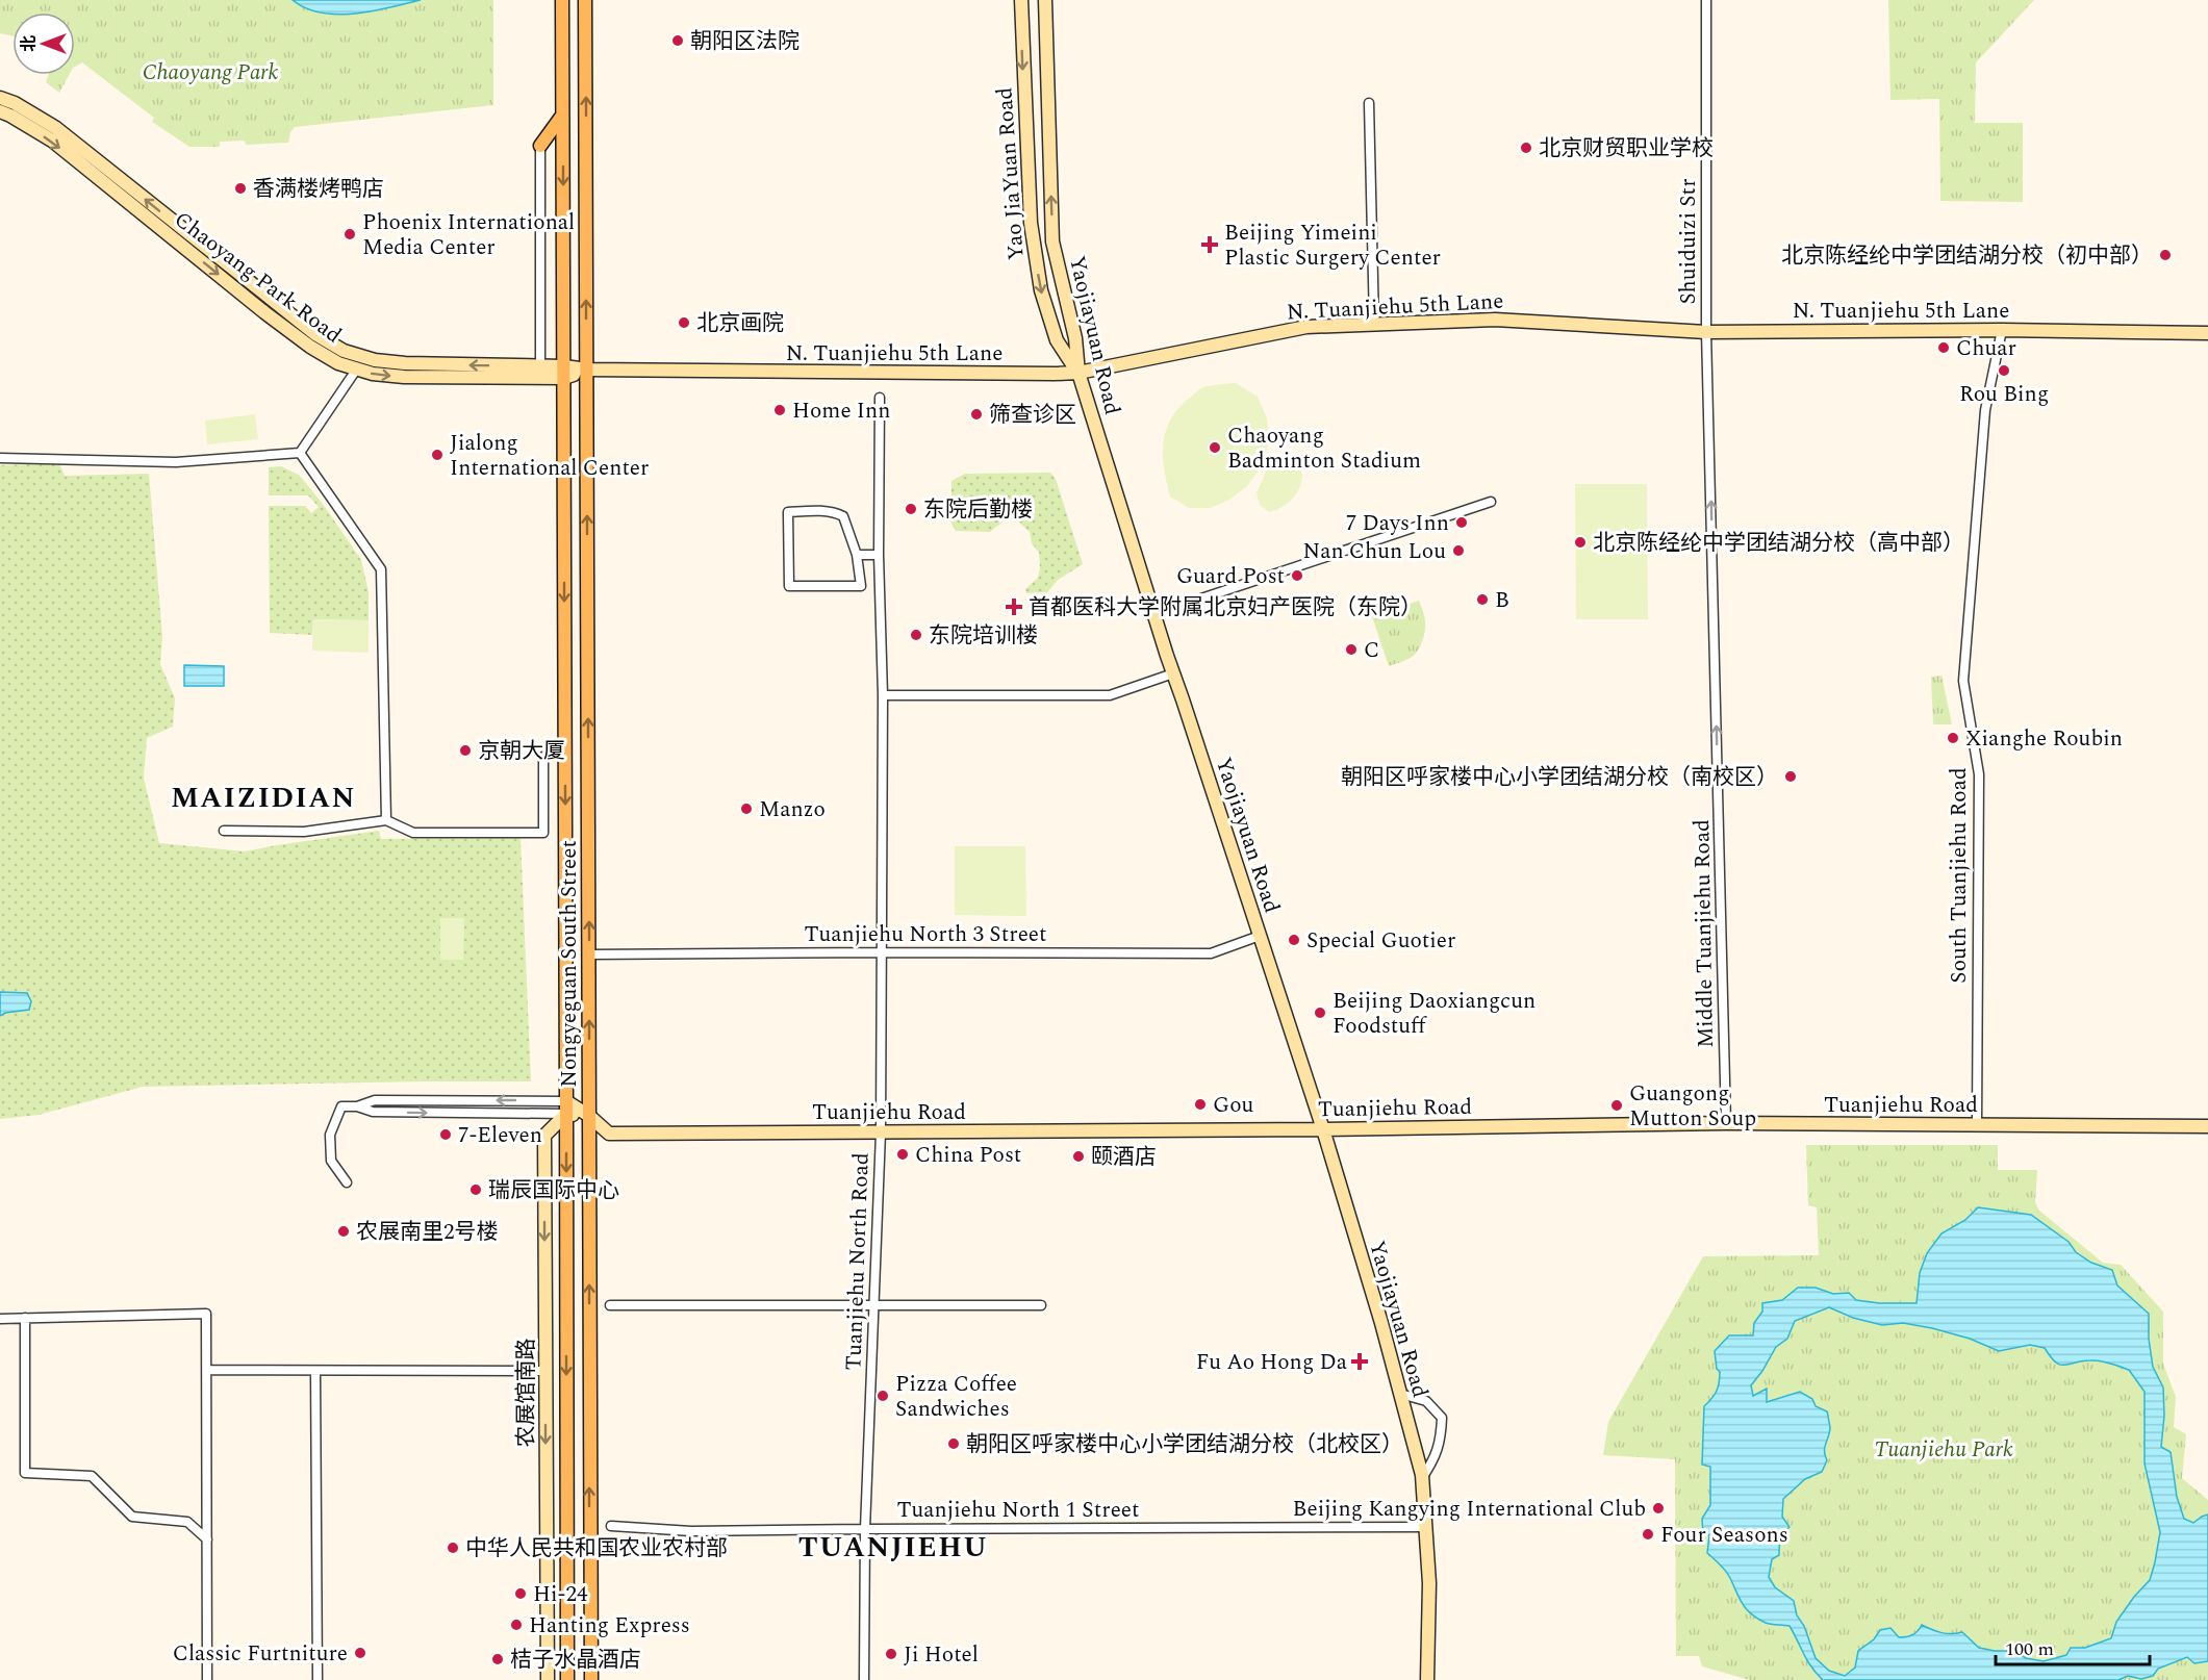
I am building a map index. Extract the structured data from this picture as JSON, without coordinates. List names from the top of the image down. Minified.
{"streets":{"main road":["Nongyeguan South Street","农展馆南路"],"street":["Yao JiaYuan Road","Shuiduizi Str","Chaoyang Park Road","N. Tuanjiehu 5th Lane","Yaojiayuan Road","South Tuanjiehu Road","Tuanjiehu North 3 Street","Middle Tuanjiehu Road","Tuanjiehu Road","Tuanjiehu North Road","Tuanjiehu North 1 Street"]},"crossings":[["Yao JiaYuan Road","N. Tuanjiehu 5th Lane"],["Yao JiaYuan Road","Yaojiayuan Road"],["Shuiduizi Str","N. Tuanjiehu 5th Lane"],["Shuiduizi Str","Middle Tuanjiehu Road"],["Chaoyang Park Road","N. Tuanjiehu 5th Lane"],["Chaoyang Park Road","Nongyeguan South Street"],["N. Tuanjiehu 5th Lane","Yaojiayuan Road"],["N. Tuanjiehu 5th Lane","South Tuanjiehu Road"],["N. Tuanjiehu 5th Lane","Middle Tuanjiehu Road"],["N. Tuanjiehu 5th Lane","Nongyeguan South Street"],["Yaojiayuan Road","Tuanjiehu North 3 Street"],["Yaojiayuan Road","Tuanjiehu Road"],["Yaojiayuan Road","Tuanjiehu North 1 Street"],["South Tuanjiehu Road","Tuanjiehu Road"],["Tuanjiehu North 3 Street","Nongyeguan South Street"],["Tuanjiehu North 3 Street","Tuanjiehu North Road"],["Middle Tuanjiehu Road","Tuanjiehu Road"],["Nongyeguan South Street","Tuanjiehu Road"],["Nongyeguan South Street","农展馆南路"],["Tuanjiehu Road","Tuanjiehu North Road"],["Tuanjiehu Road","农展馆南路"],["Tuanjiehu North Road","Tuanjiehu North 1 Street"]],"one_way":["Yao JiaYuan Road","Middle Tuanjiehu Road","农展馆南路"],"districts":["MAIZIDIAN","TUANJIEHU"],"parks":["Chaoyang Park","Tuanjiehu Park"],"places":{"other":["朝阳区法院","北京财贸职业学校","香满楼烤鸭店","Phoenix International Media Center","北京陈经纶中学团结湖分校（初中部）","北京画院","Chuar","Rou Bing","Home Inn","筛查诊区","Chaoyang Badminton Stadium","Jialong International Center","东院后勤楼","7 Days Inn","北京陈经纶中学团结湖分校（高中部）","Nan Chun Lou","Guard Post","B","东院培训楼","C","Xianghe Roubin","京朝大厦","朝阳区呼家楼中心小学团结湖分校（南校区）","Manzo","Special Guotier","Beijing Daoxiangcun Foodstuff","Gou","Guangong Mutton Soup","7-Eleven","China Post","颐酒店","瑞辰国际中心","农展南里2号楼","Pizza Coffee Sandwiches","朝阳区呼家楼中心小学团结湖分校（北校区）","Beijing Kangying International Club","Four Seasons","中华人民共和国农业农村部","Hi-24","Hanting Express","Classic Furtniture","Ji Hotel","桔子水晶酒店"],"health":["Beijing Yimeini Plastic Surgery Center","首都医科大学附属北京妇产医院（东院）","Fu Ao Hong Da"]},"scale_bar":"100 m","north":"left"}
